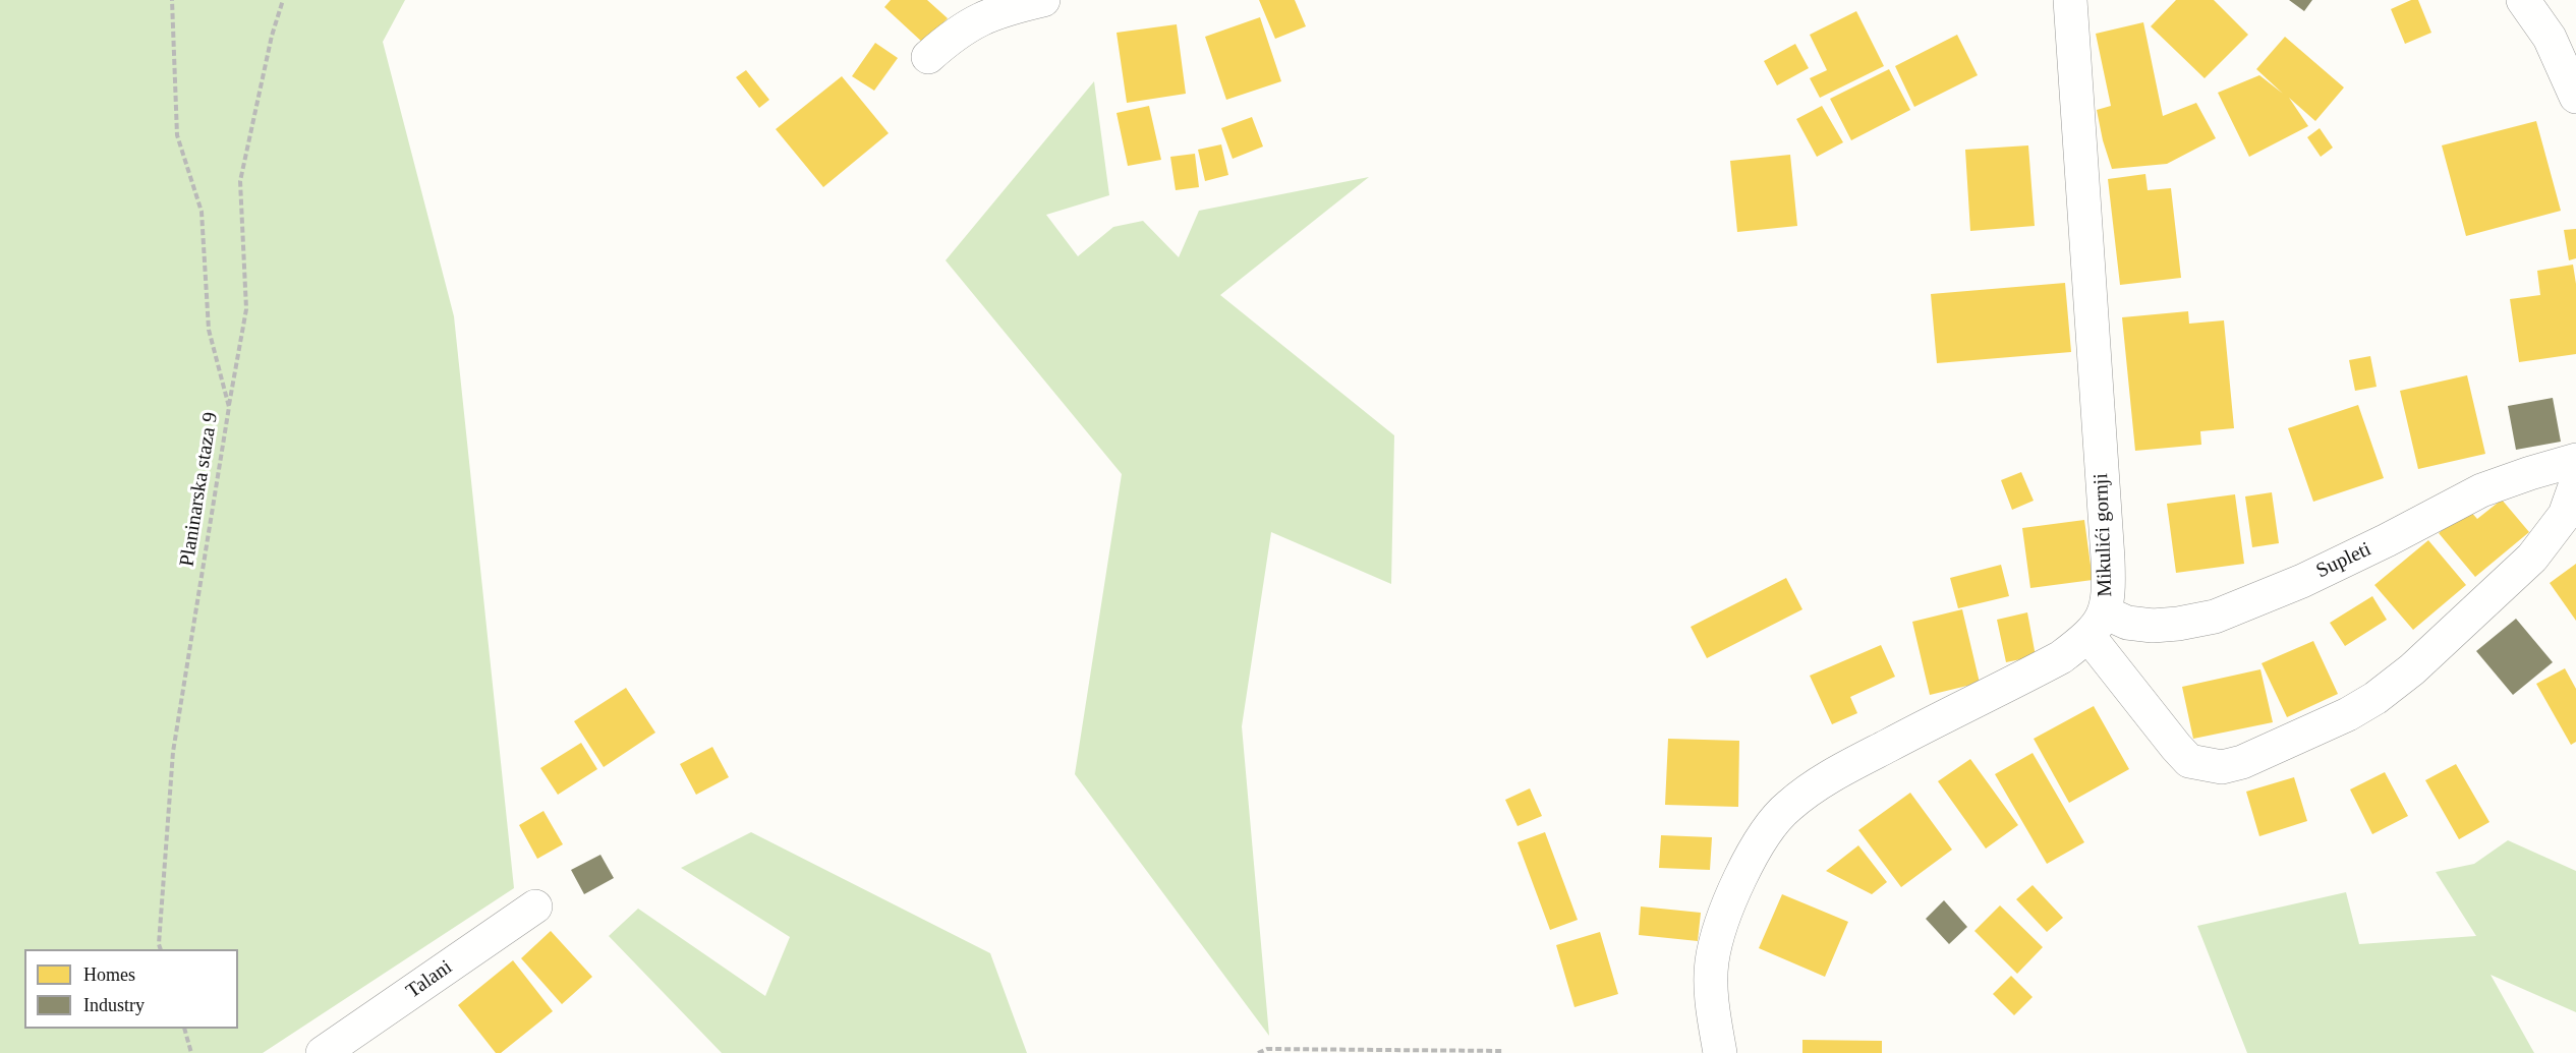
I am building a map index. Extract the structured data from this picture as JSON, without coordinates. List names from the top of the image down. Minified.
{"streets":{"street":["Mikulići gornji","Supleti","Talani"],"path":["Planinarska staza 9"]},"crossings":[["Mikulići gornji","Supleti"]],"legend":["Homes","Industry"]}
